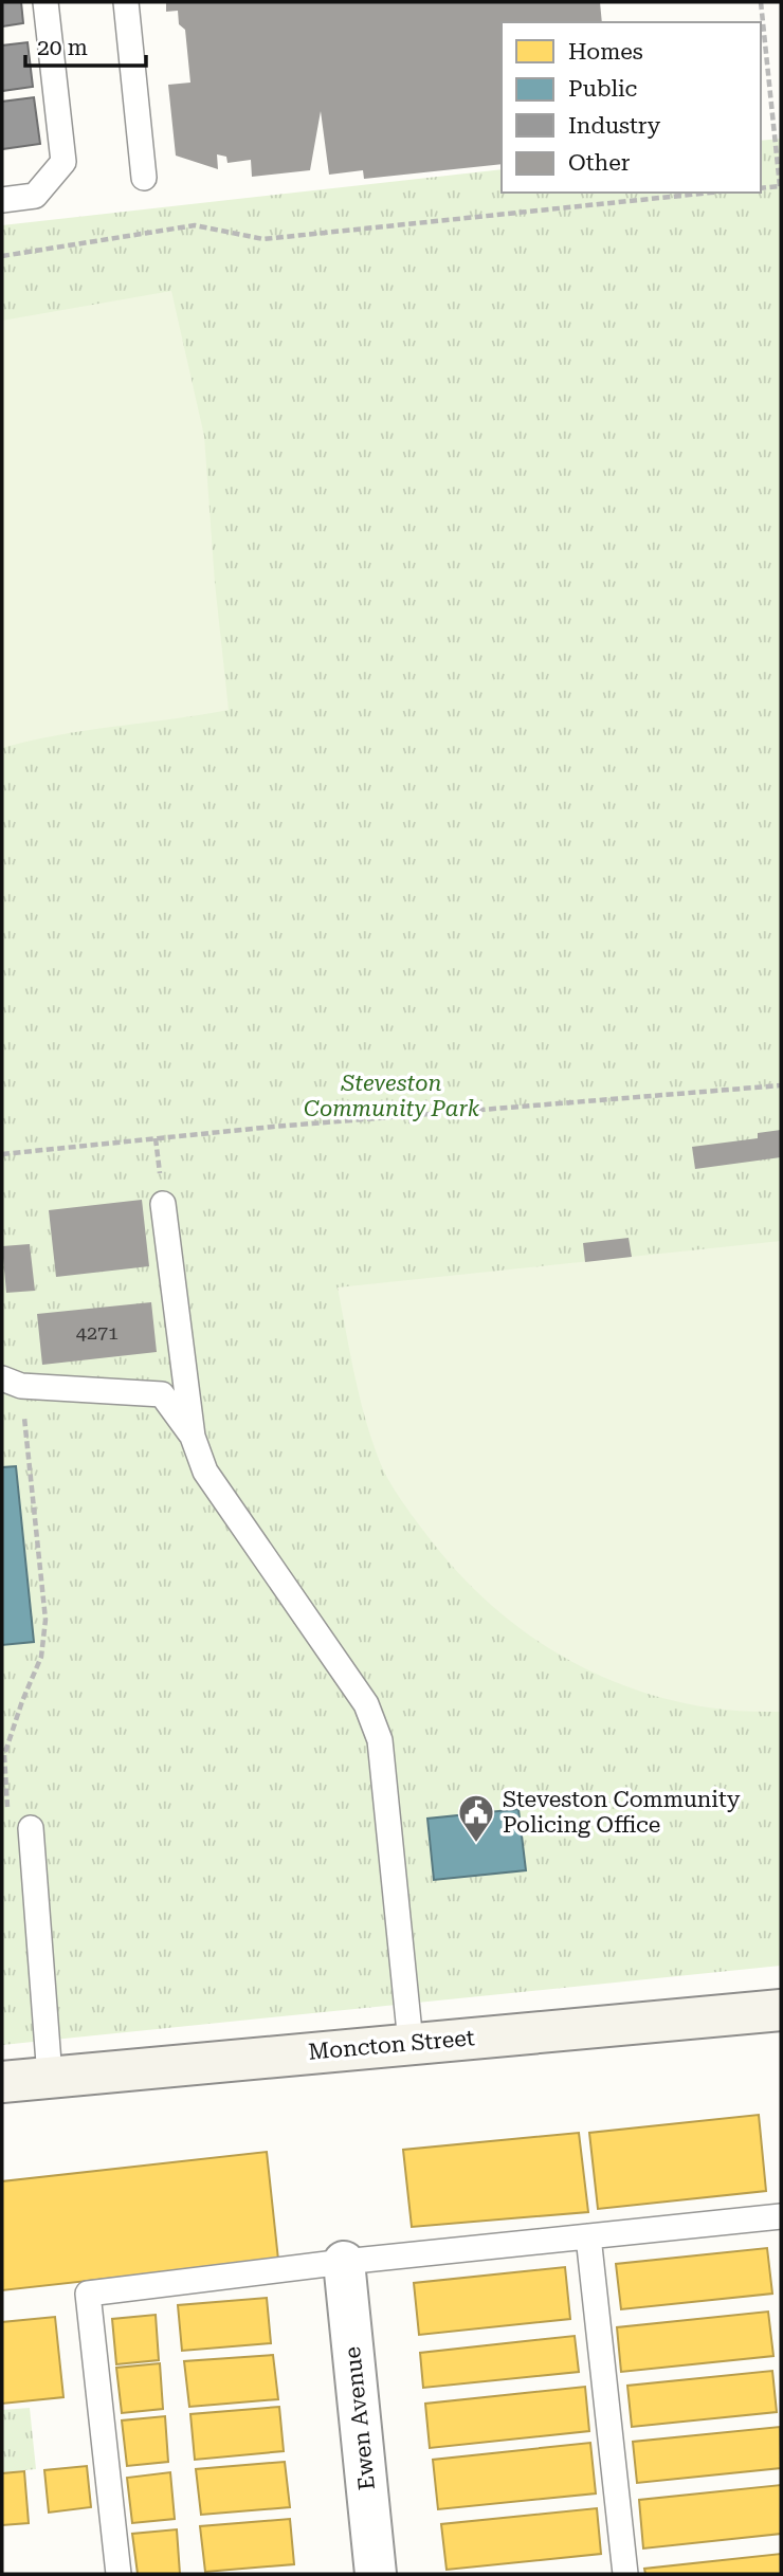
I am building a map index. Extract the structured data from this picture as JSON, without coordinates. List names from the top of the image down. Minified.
{"streets":{"street":["Moncton Street","Ewen Avenue"]},"parks":["Steveston Community Park"],"places":{"public building":["Steveston Community Policing Office"]},"house_numbers":["4271"],"legend":["Homes","Public","Industry","Other"],"scale_bar":"20 m"}
